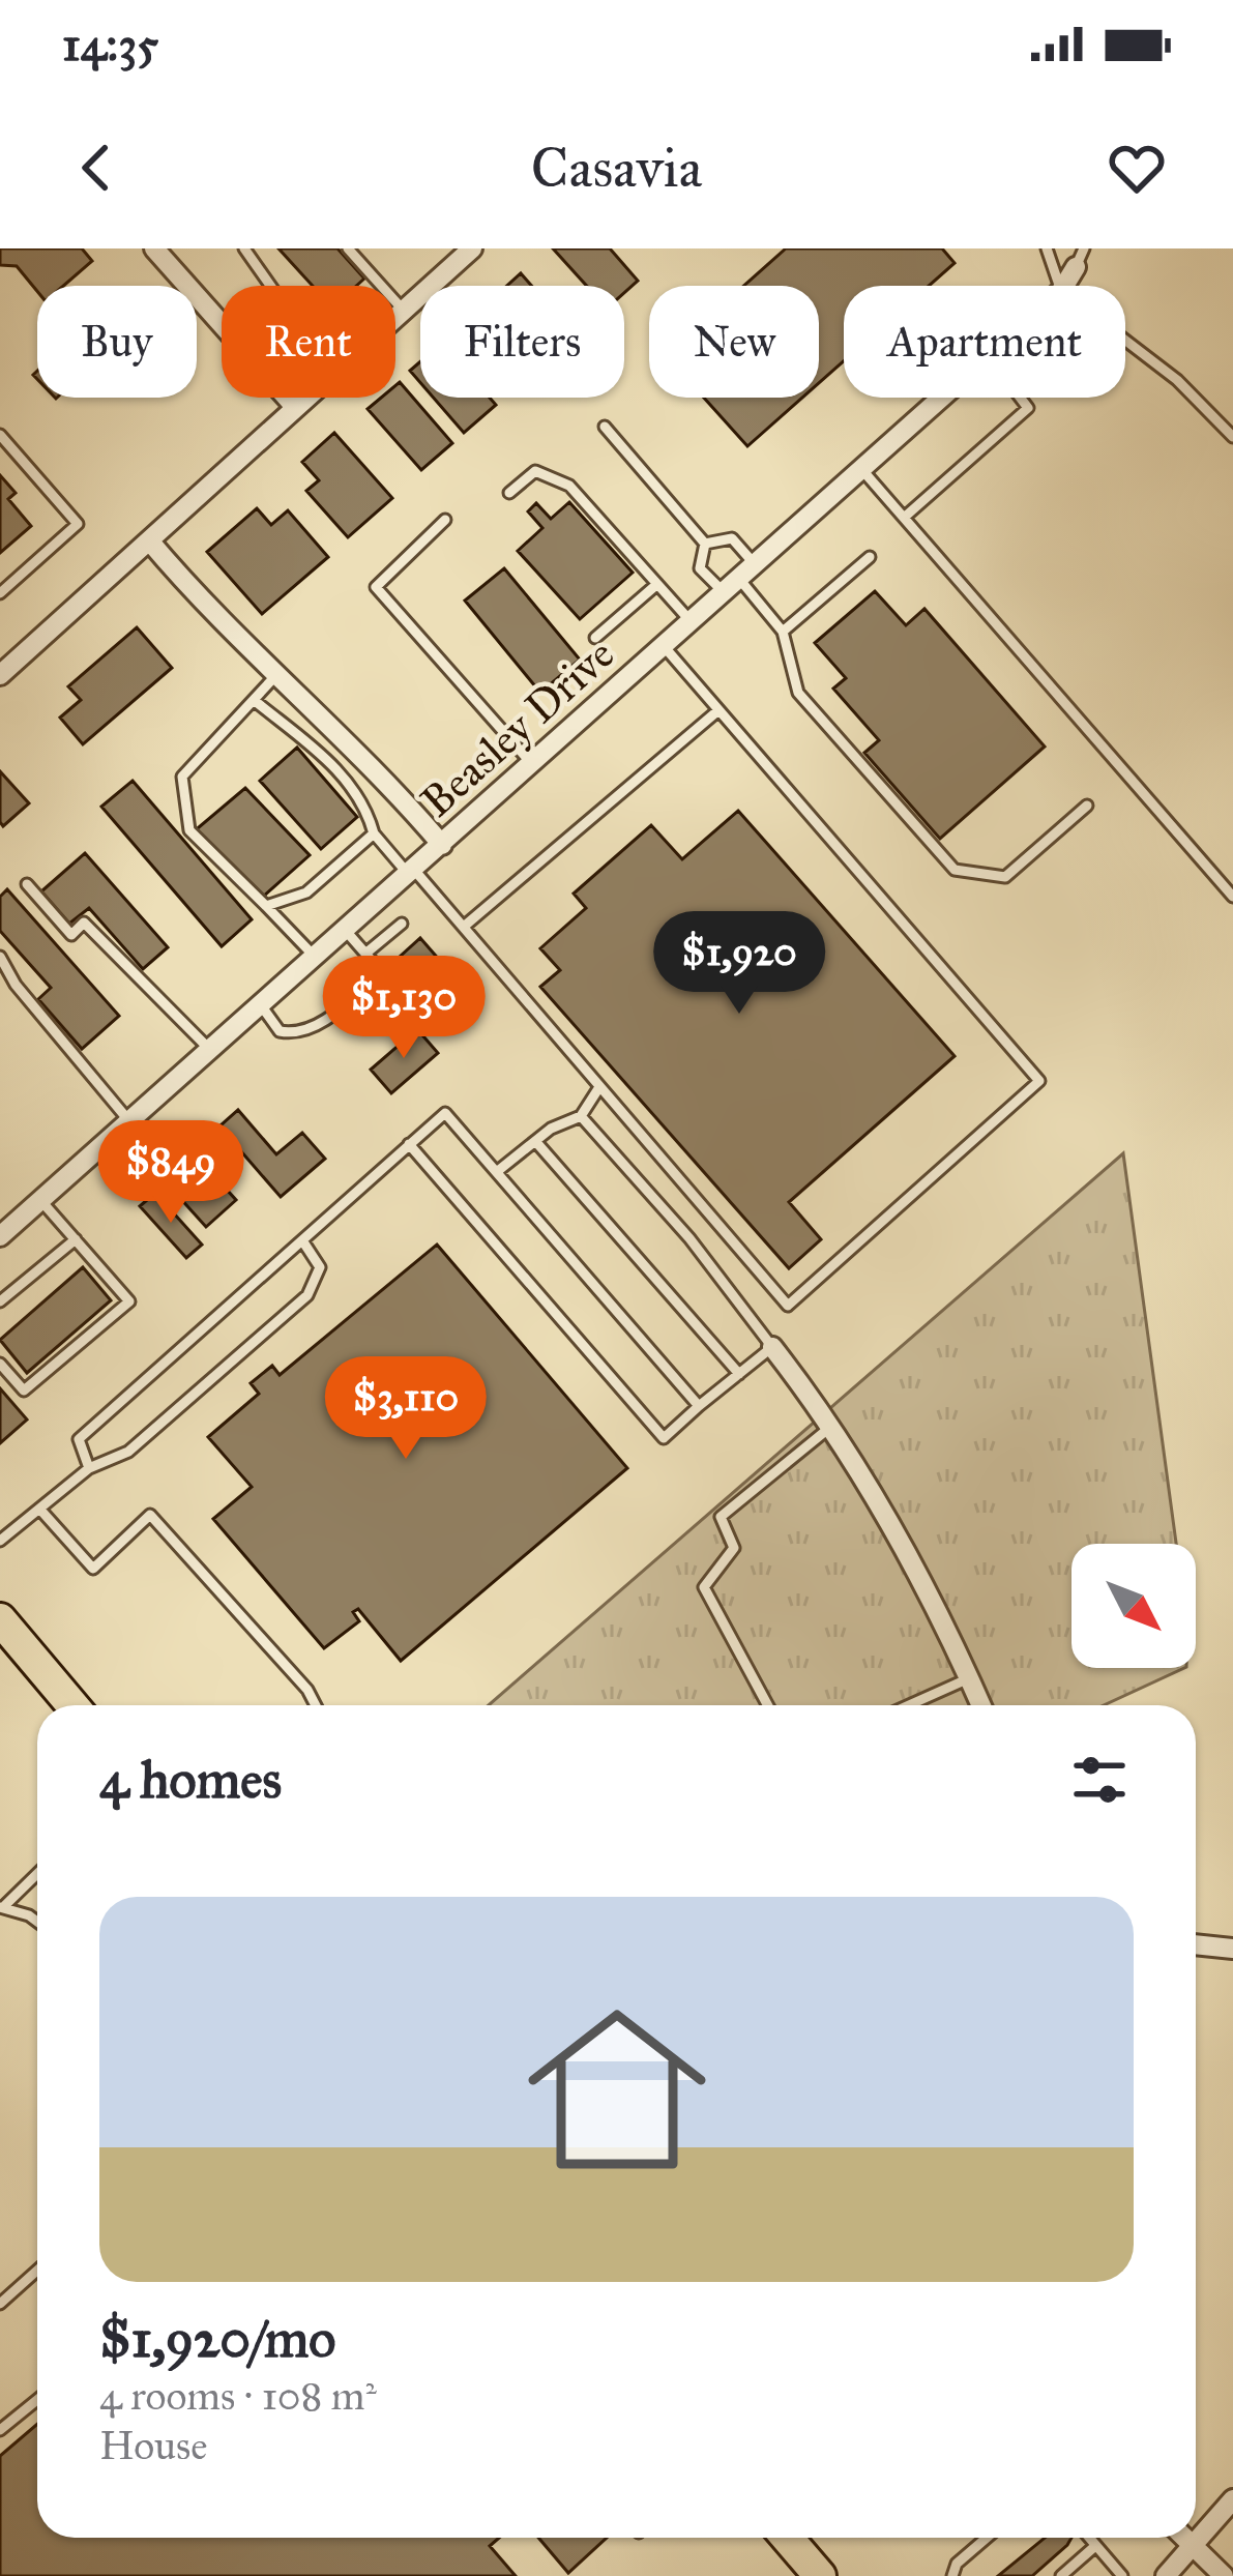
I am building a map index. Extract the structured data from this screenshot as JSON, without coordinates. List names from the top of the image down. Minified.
{"streets":{"street":["Beasley Drive"]},"north":"bottom right","page":{"status":"14:35","header":"Casavia","chip":["Buy","Rent","Filters","New","Apartment"],"price":["$1,920","$1,130","$849","$3,110"],"heading":"4 homes","list":[{"name":"$1,920/mo","note":"4 rooms · 108 m² · House"}]}}
